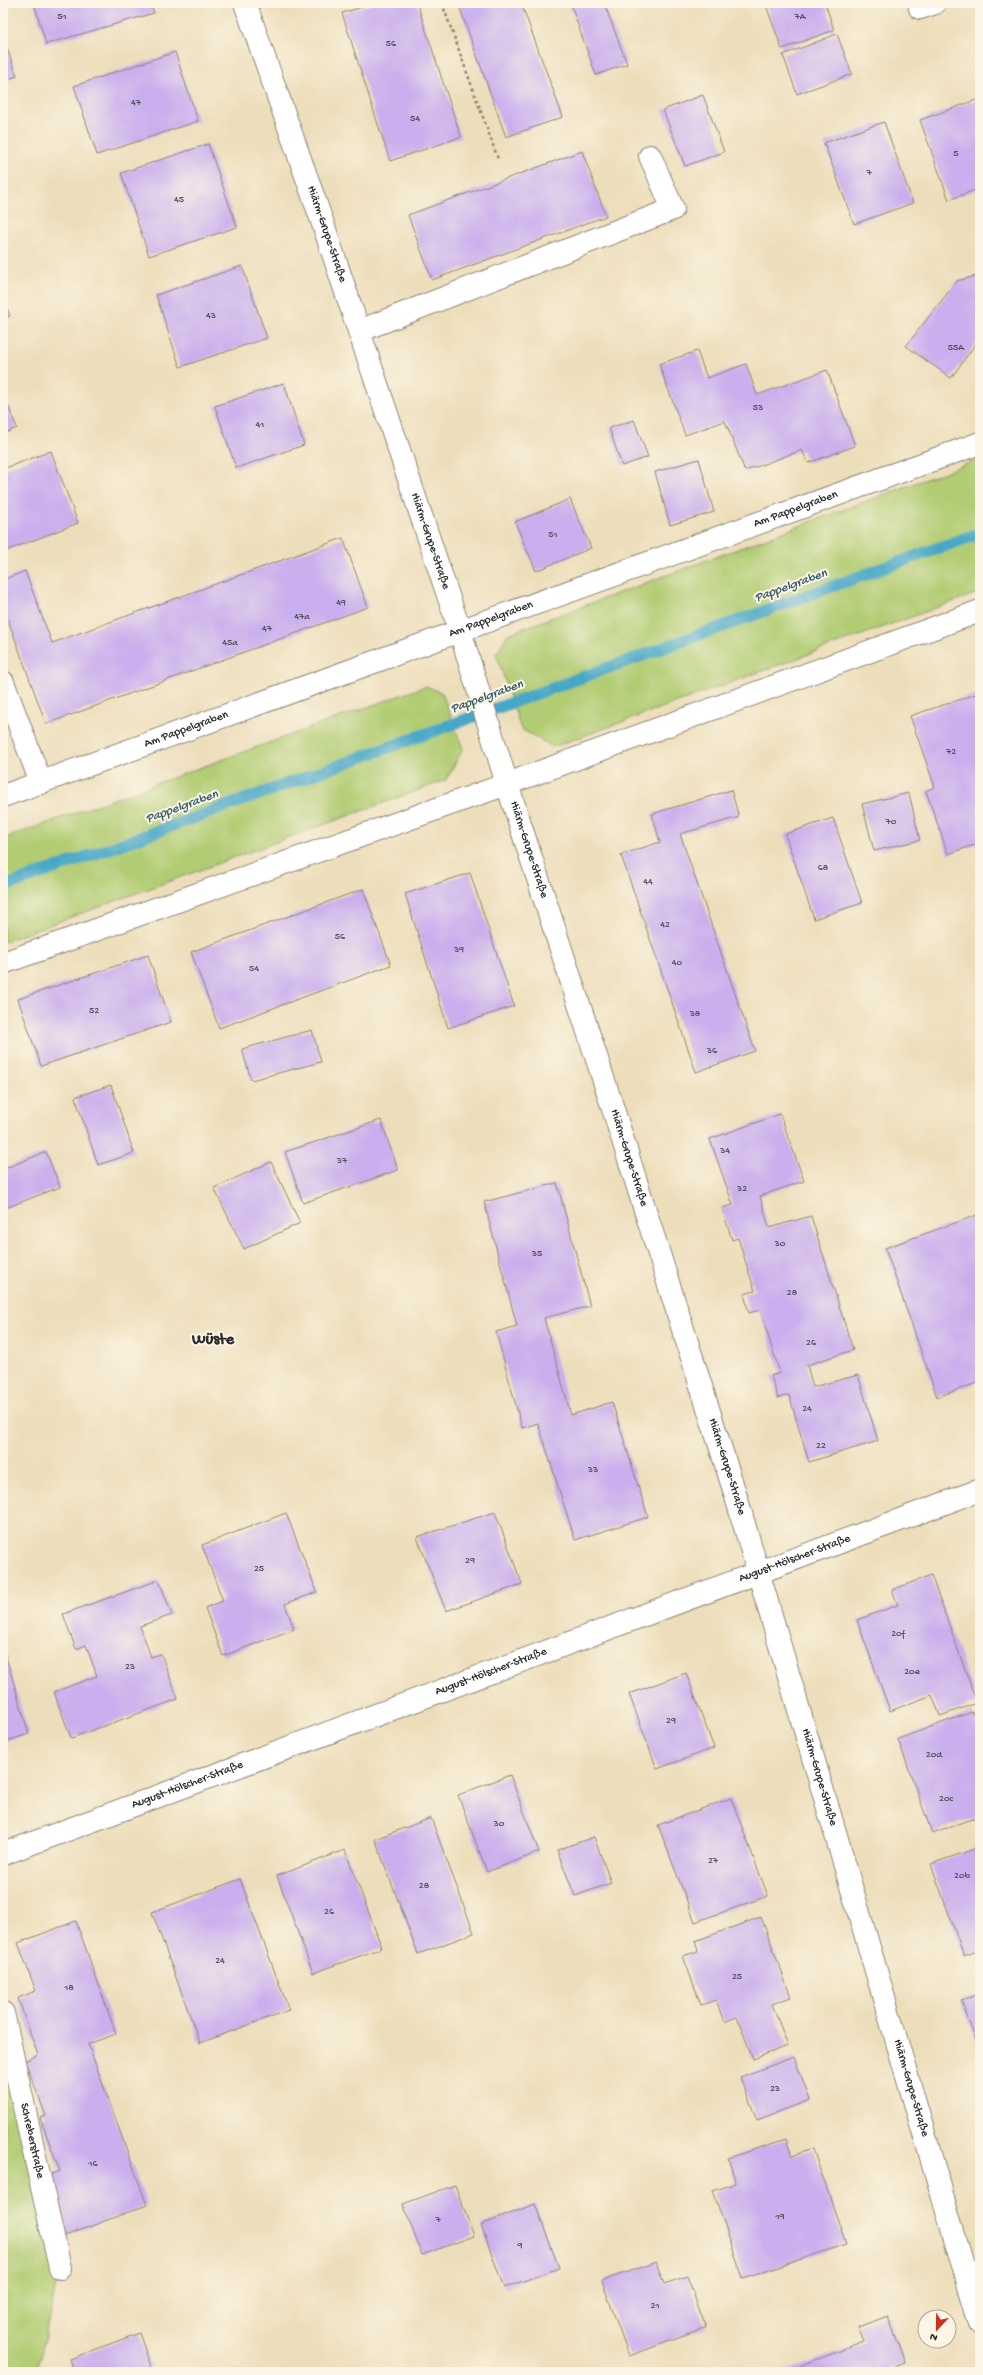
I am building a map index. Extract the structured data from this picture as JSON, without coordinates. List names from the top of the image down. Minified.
{"streets":{"street":["Hiärm-Grupe-Straße","Am Pappelgraben","August-Hölscher-Straße","Schreberstraße"]},"crossings":[["Hiärm-Grupe-Straße","Am Pappelgraben"],["Hiärm-Grupe-Straße","August-Hölscher-Straße"]],"districts":["Wüste"],"water":["Pappelgraben"],"house_numbers":["51","7A","56","47","54","5","7","45","43","55A","53","41","51","49","47a","47","45a","72","70","68","44","42","56","39","40","54","52","38","36","34","37","32","30","35","28","26","24","22","33","29","25","20f","23","20e","29","20d","20c","30","27","20b","28","26","24","25","18","23","16","19","7","9","21"],"north":"bottom"}
